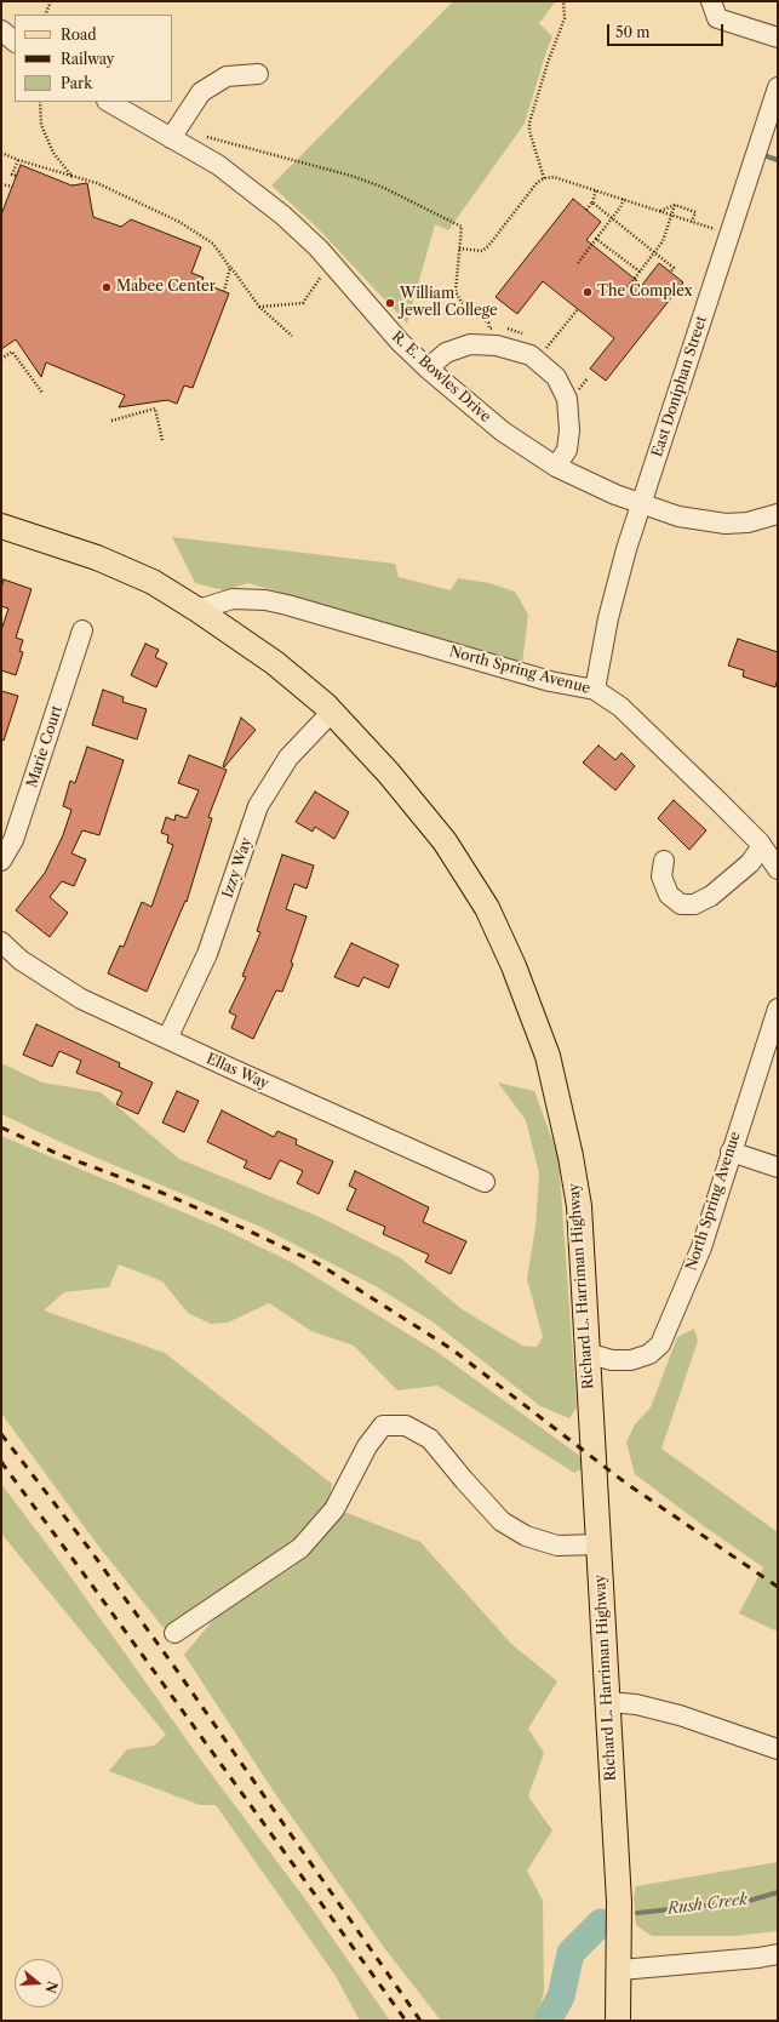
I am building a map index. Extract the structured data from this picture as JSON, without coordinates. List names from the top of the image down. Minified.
{"streets":{"main road":["Richard L. Harriman Highway"],"street":["R. E. Bowles Drive","East Doniphan Street","North Spring Avenue","Marie Court","Izzy Way","Ellas Way"]},"crossings":[["R. E. Bowles Drive","East Doniphan Street"],["East Doniphan Street","North Spring Avenue"],["North Spring Avenue","Richard L. Harriman Highway"],["Izzy Way","Ellas Way"],["Izzy Way","Richard L. Harriman Highway"]],"water":["Rush Creek"],"places":["Mabee Center","The Complex","William Jewell College"],"legend":["Road","Railway","Park"],"scale_bar":"50 m","north":"right"}
